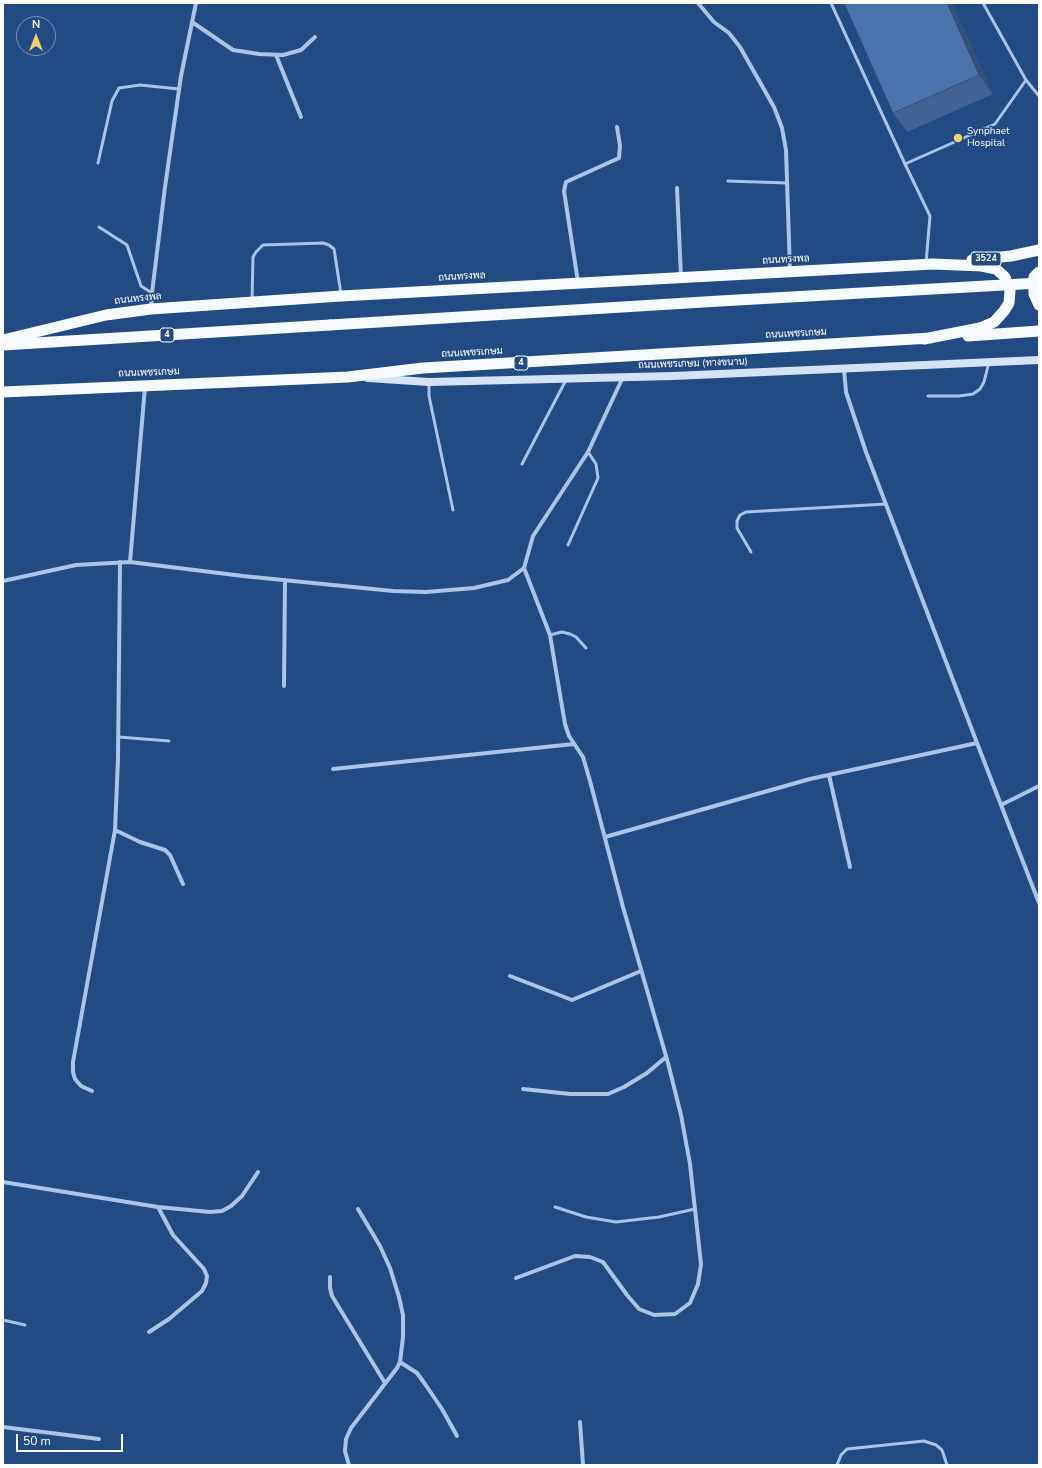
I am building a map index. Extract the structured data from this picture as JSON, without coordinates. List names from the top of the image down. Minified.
{"streets":{"highway":["3524","ถนนทรงพล","ถนนเพชรเกษม","4"],"main road":["ถนนเพชรเกษม (ทางขนาน)"]},"crossings":[["ถนนเพชรเกษม","ถนนเพชรเกษม (ทางขนาน)"]],"places":["Synphaet Hospital"],"scale_bar":"50 m","north":"top"}
